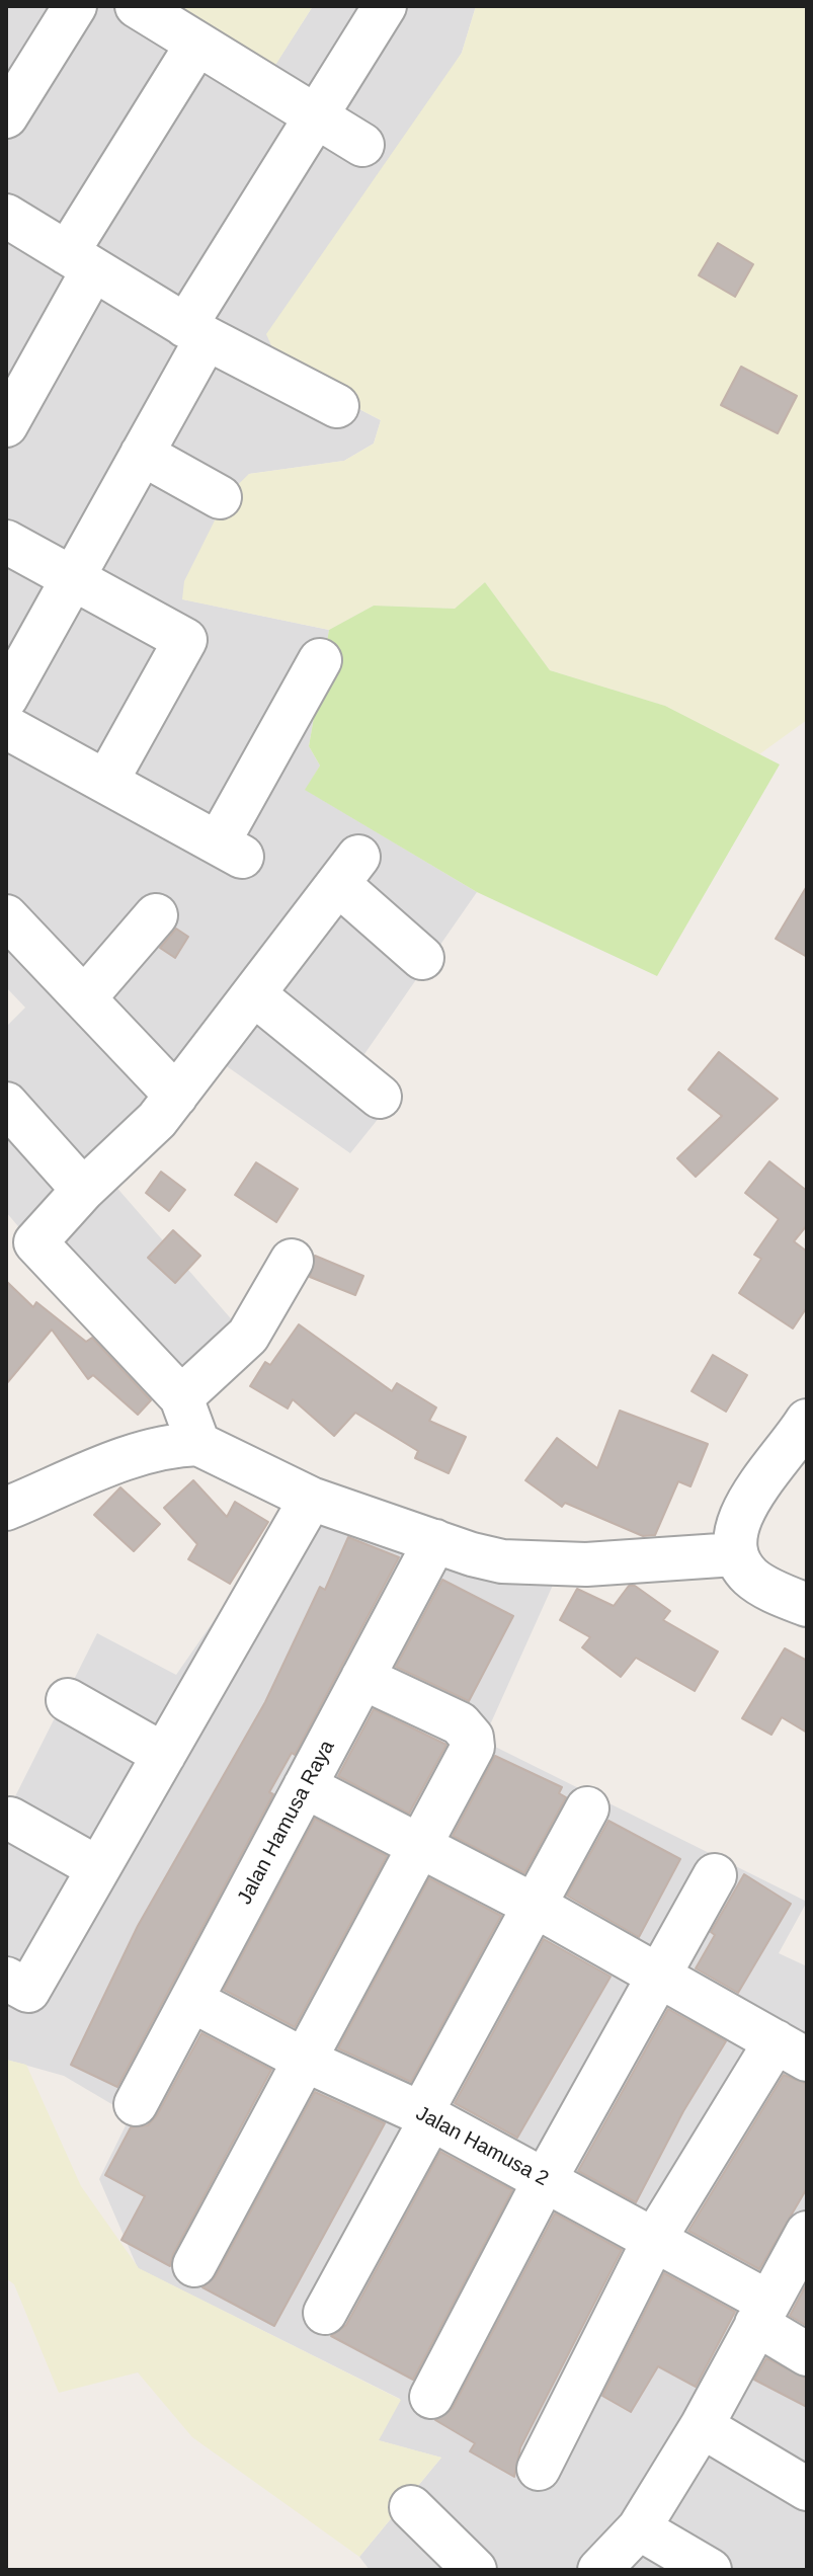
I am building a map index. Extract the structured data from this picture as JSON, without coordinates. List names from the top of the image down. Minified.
{"streets":{"street":["Jalan Hamusa Raya","Jalan Hamusa 2"]},"crossings":[["Jalan Hamusa Raya","Jalan Hamusa 2"]]}
